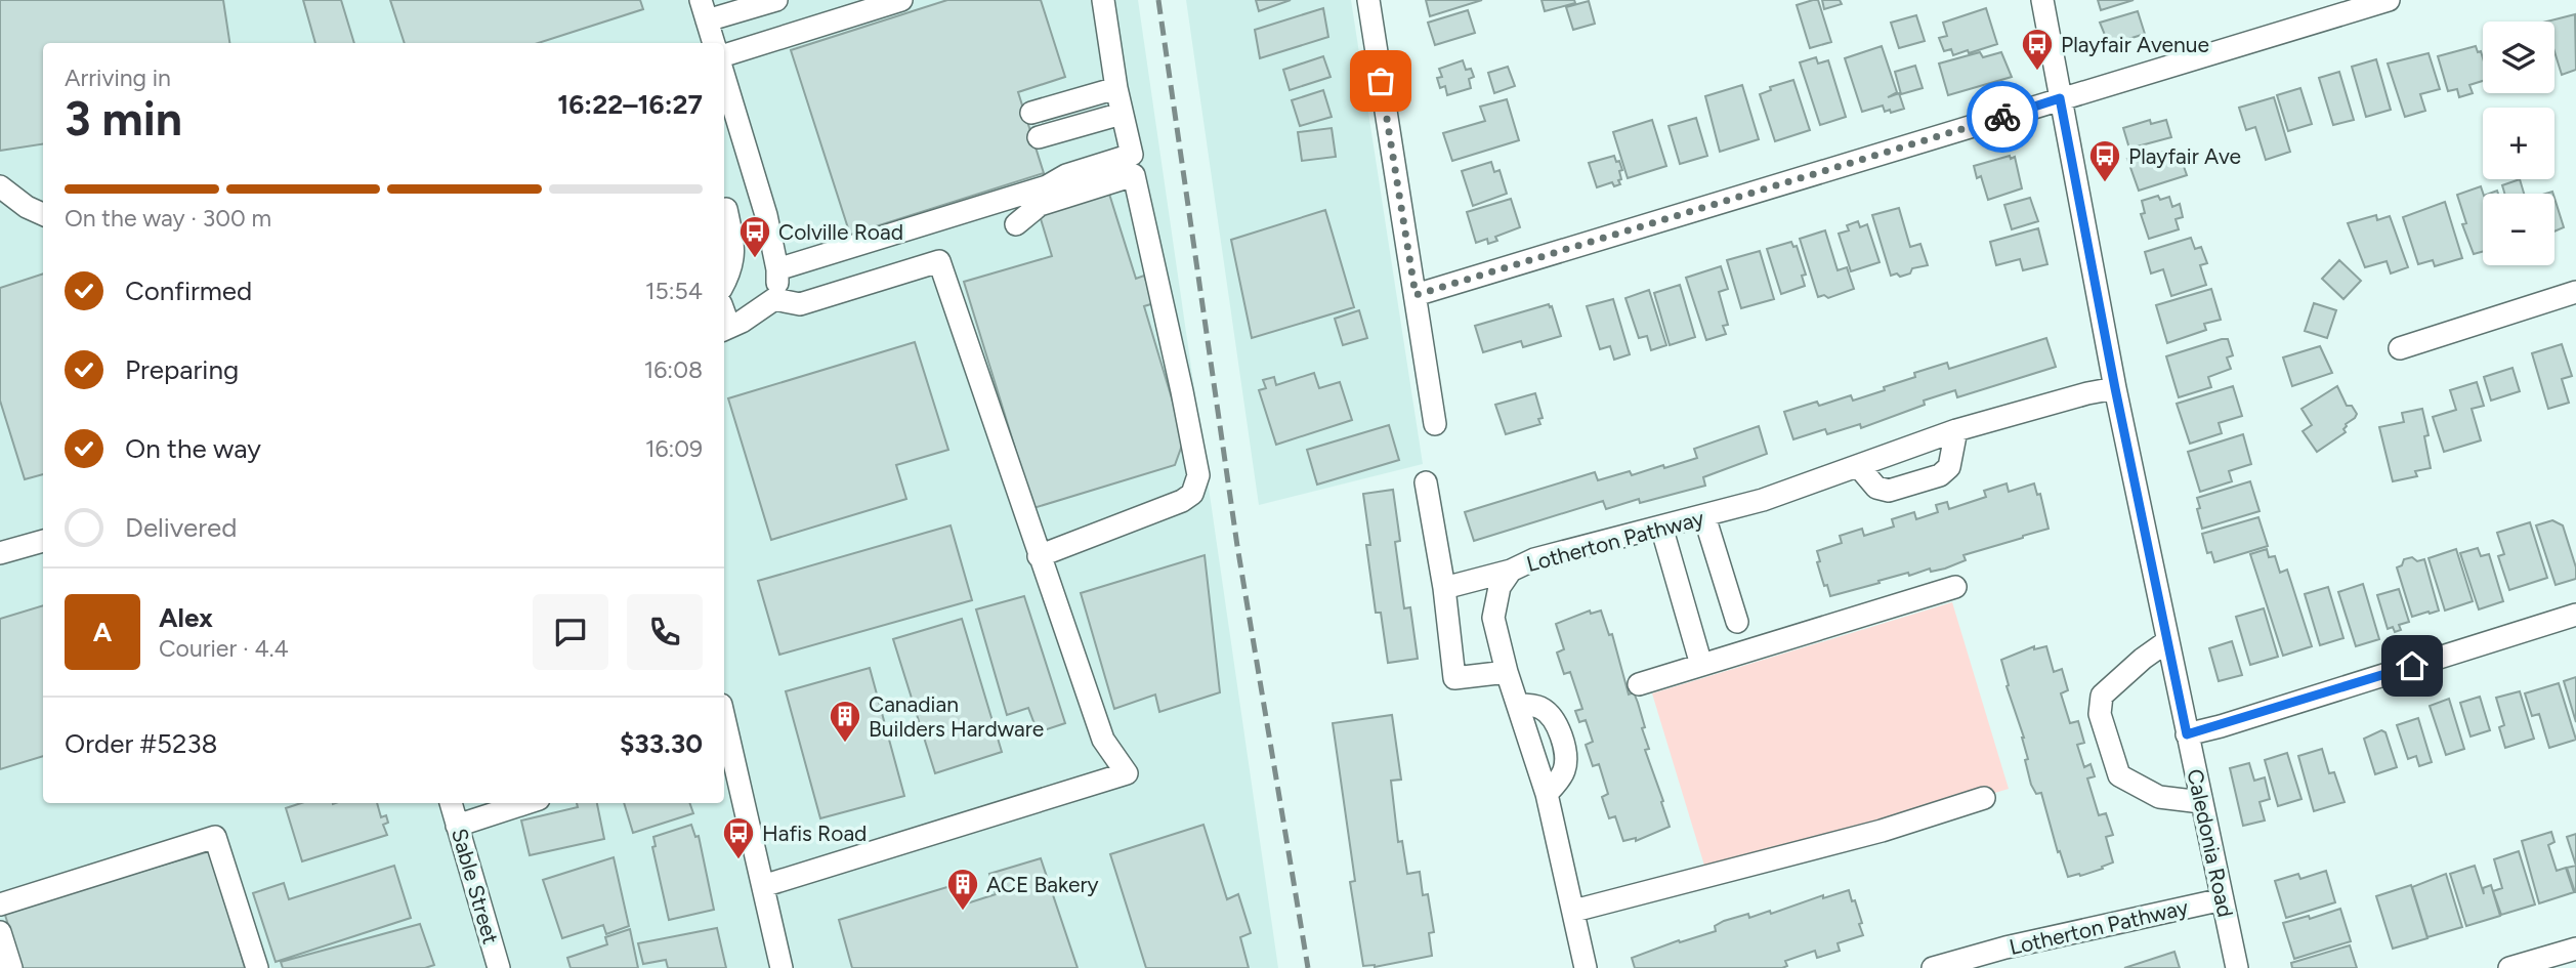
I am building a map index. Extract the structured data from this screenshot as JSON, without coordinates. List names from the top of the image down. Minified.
{"streets":{"street":["Lotherton Pathway","Caledonia Road","Sable Street"]},"crossings":[["Lotherton Pathway","Caledonia Road"]],"places":{"bus stop":["Playfair Avenue","Playfair Ave","Colville Road","Hafis Road"],"building":["Canadian Builders Hardware","ACE Bakery"]},"page":{"map_buttons":["+","−"],"heading":["3 min","Arriving in","16:22–16:27"],"panel":["Alex","Courier · 4.4","Order #5238","$33.30"],"bar":"On the way · 300 m","list":[["Confirmed","15:54"],["Preparing","16:08"],["On the way","16:09"],"Delivered"],"round":"A"}}
